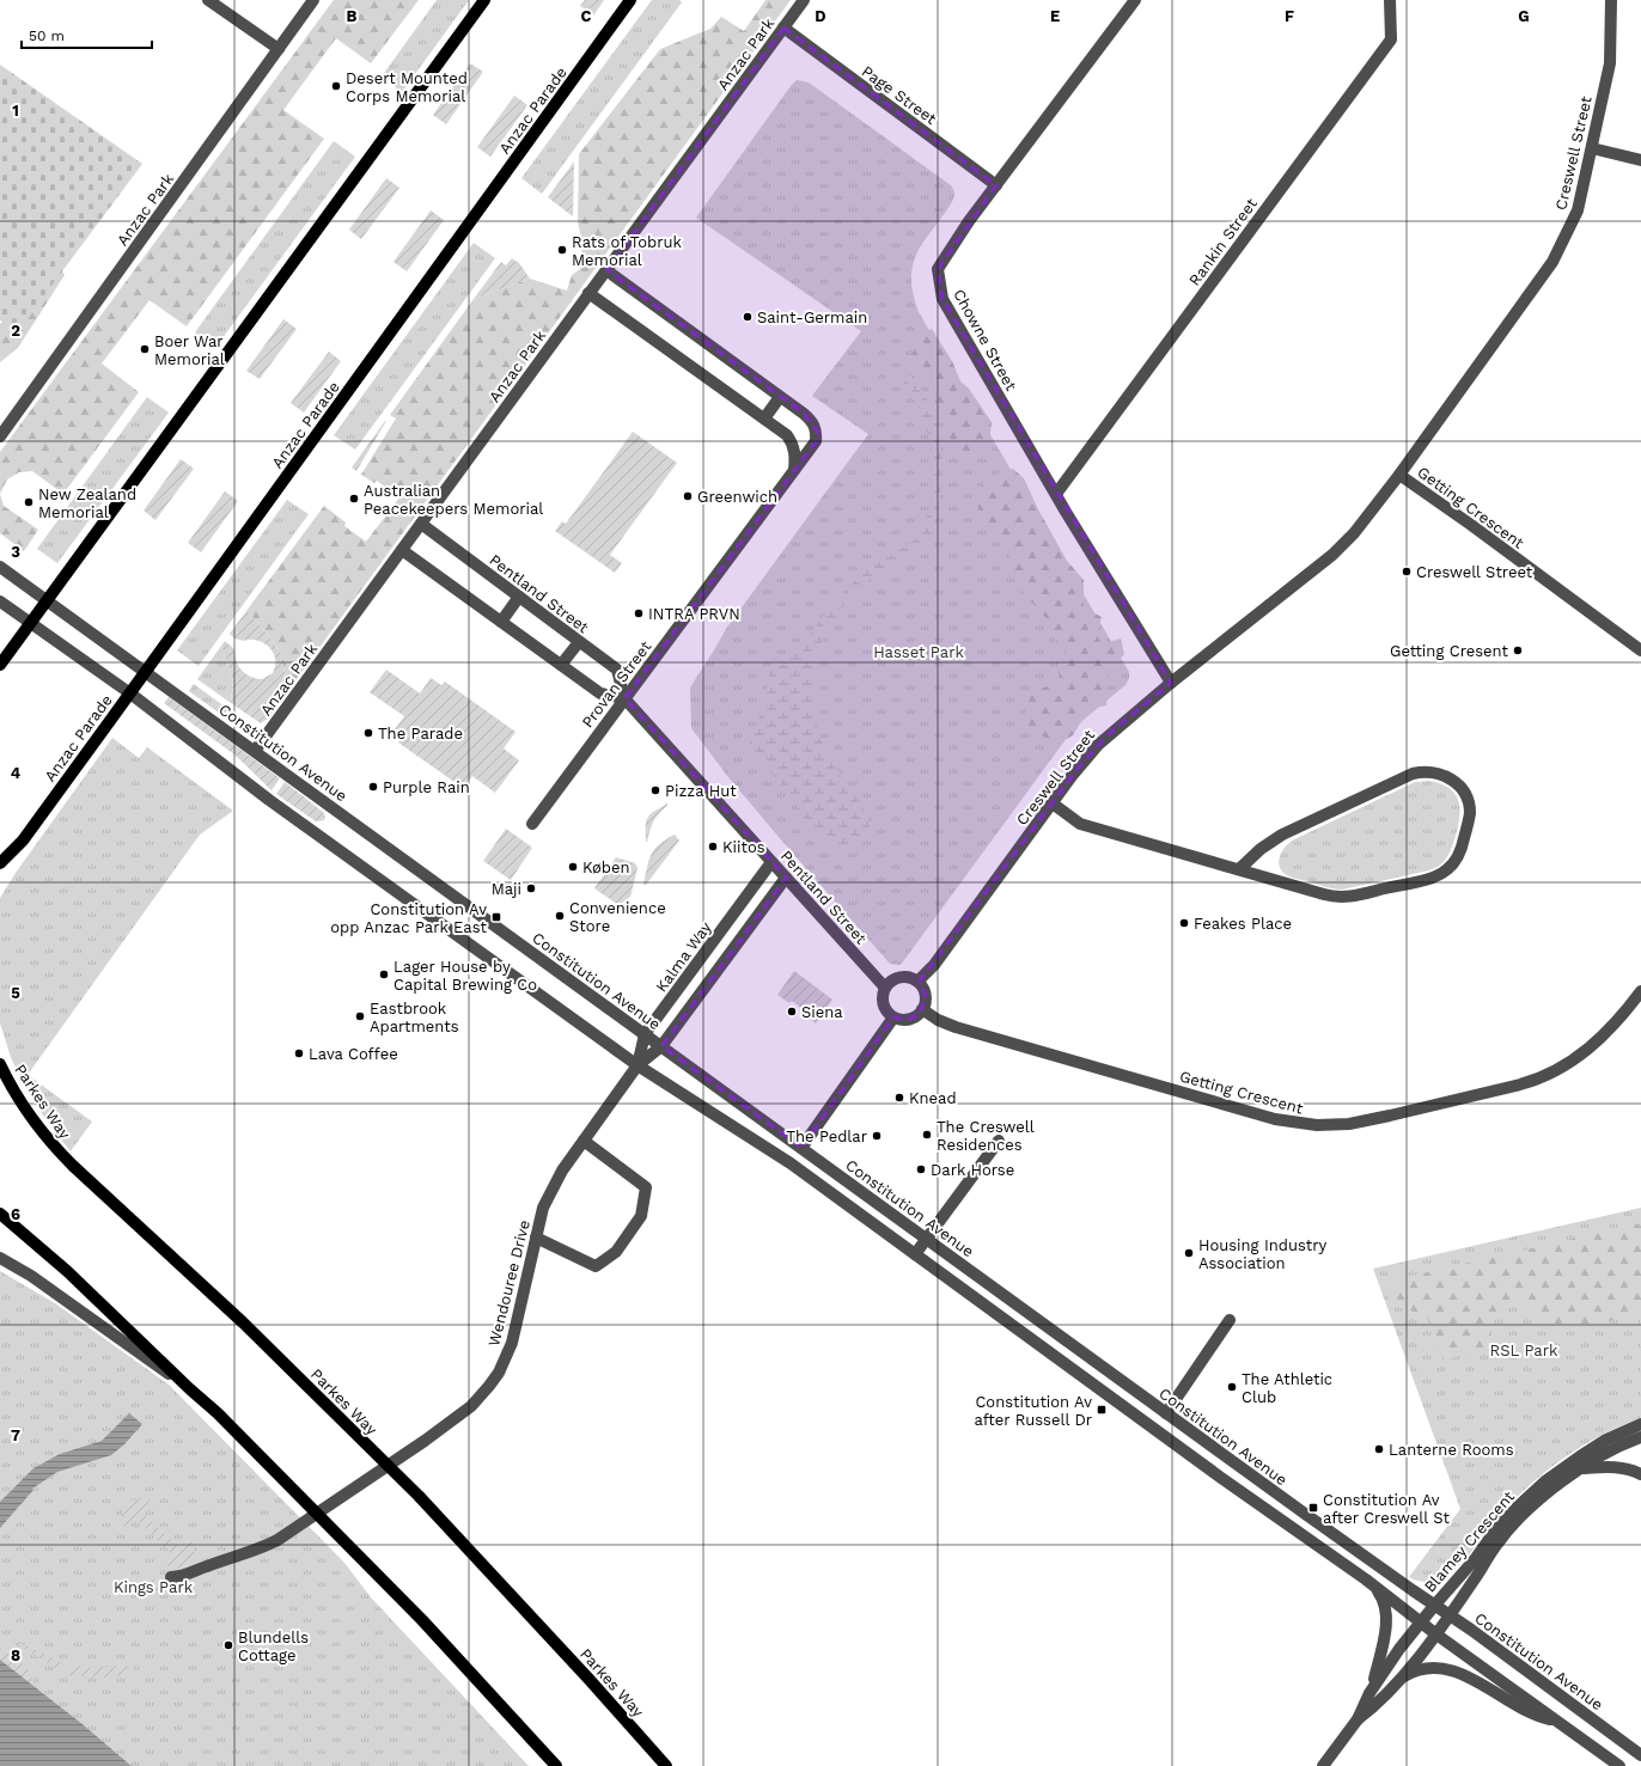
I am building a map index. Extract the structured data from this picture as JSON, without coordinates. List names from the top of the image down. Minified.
{"streets":{"main road":["Anzac Parade","Parkes Way"],"street":["Anzac Park","Page Street","Creswell Street","Rankin Street","Chowne Street","Getting Crescent","Pentland Street","Provan Street","Constitution Avenue","Kalma Way","Wendouree Drive","Blamey Crescent"]},"crossings":[["Anzac Park","Page Street"],["Anzac Park","Pentland Street"],["Anzac Park","Provan Street"],["Anzac Park","Constitution Avenue"],["Page Street","Chowne Street"],["Anzac Parade","Constitution Avenue"],["Creswell Street","Chowne Street"],["Creswell Street","Getting Crescent"],["Creswell Street","Pentland Street"],["Rankin Street","Chowne Street"],["Getting Crescent","Pentland Street"],["Pentland Street","Provan Street"],["Pentland Street","Kalma Way"],["Constitution Avenue","Kalma Way"],["Constitution Avenue","Blamey Crescent"],["Kalma Way","Wendouree Drive"]],"parks":["Hasset Park","RSL Park","Kings Park"],"places":{"other":["Desert Mounted Corps Memorial","Rats of Tobruk Memorial","Saint-Germain","Boer War Memorial","Greenwich","Australian Peacekeepers Memorial","New Zealand Memorial","Creswell Street","INTRA PRVN","Getting Cresent","The Parade","Purple Rain","Pizza Hut","Kiitos","Køben","Maji","Convenience Store","Feakes Place","Lager House by Capital Brewing Co","Siena","Eastbrook Apartments","Lava Coffee","Knead","The Creswell Residences","The Pedlar","Dark Horse","Housing Industry Association","The Athletic Club","Lanterne Rooms","Blundells Cottage"],"transit":["Constitution Av opp Anzac Park East","Constitution Av after Russell Dr","Constitution Av after Creswell St"]},"scale_bar":"50 m","grid":{"columns":["B","C","D","E","F","G"],"rows":["1","2","3","4","5","6","7","8"]}}
